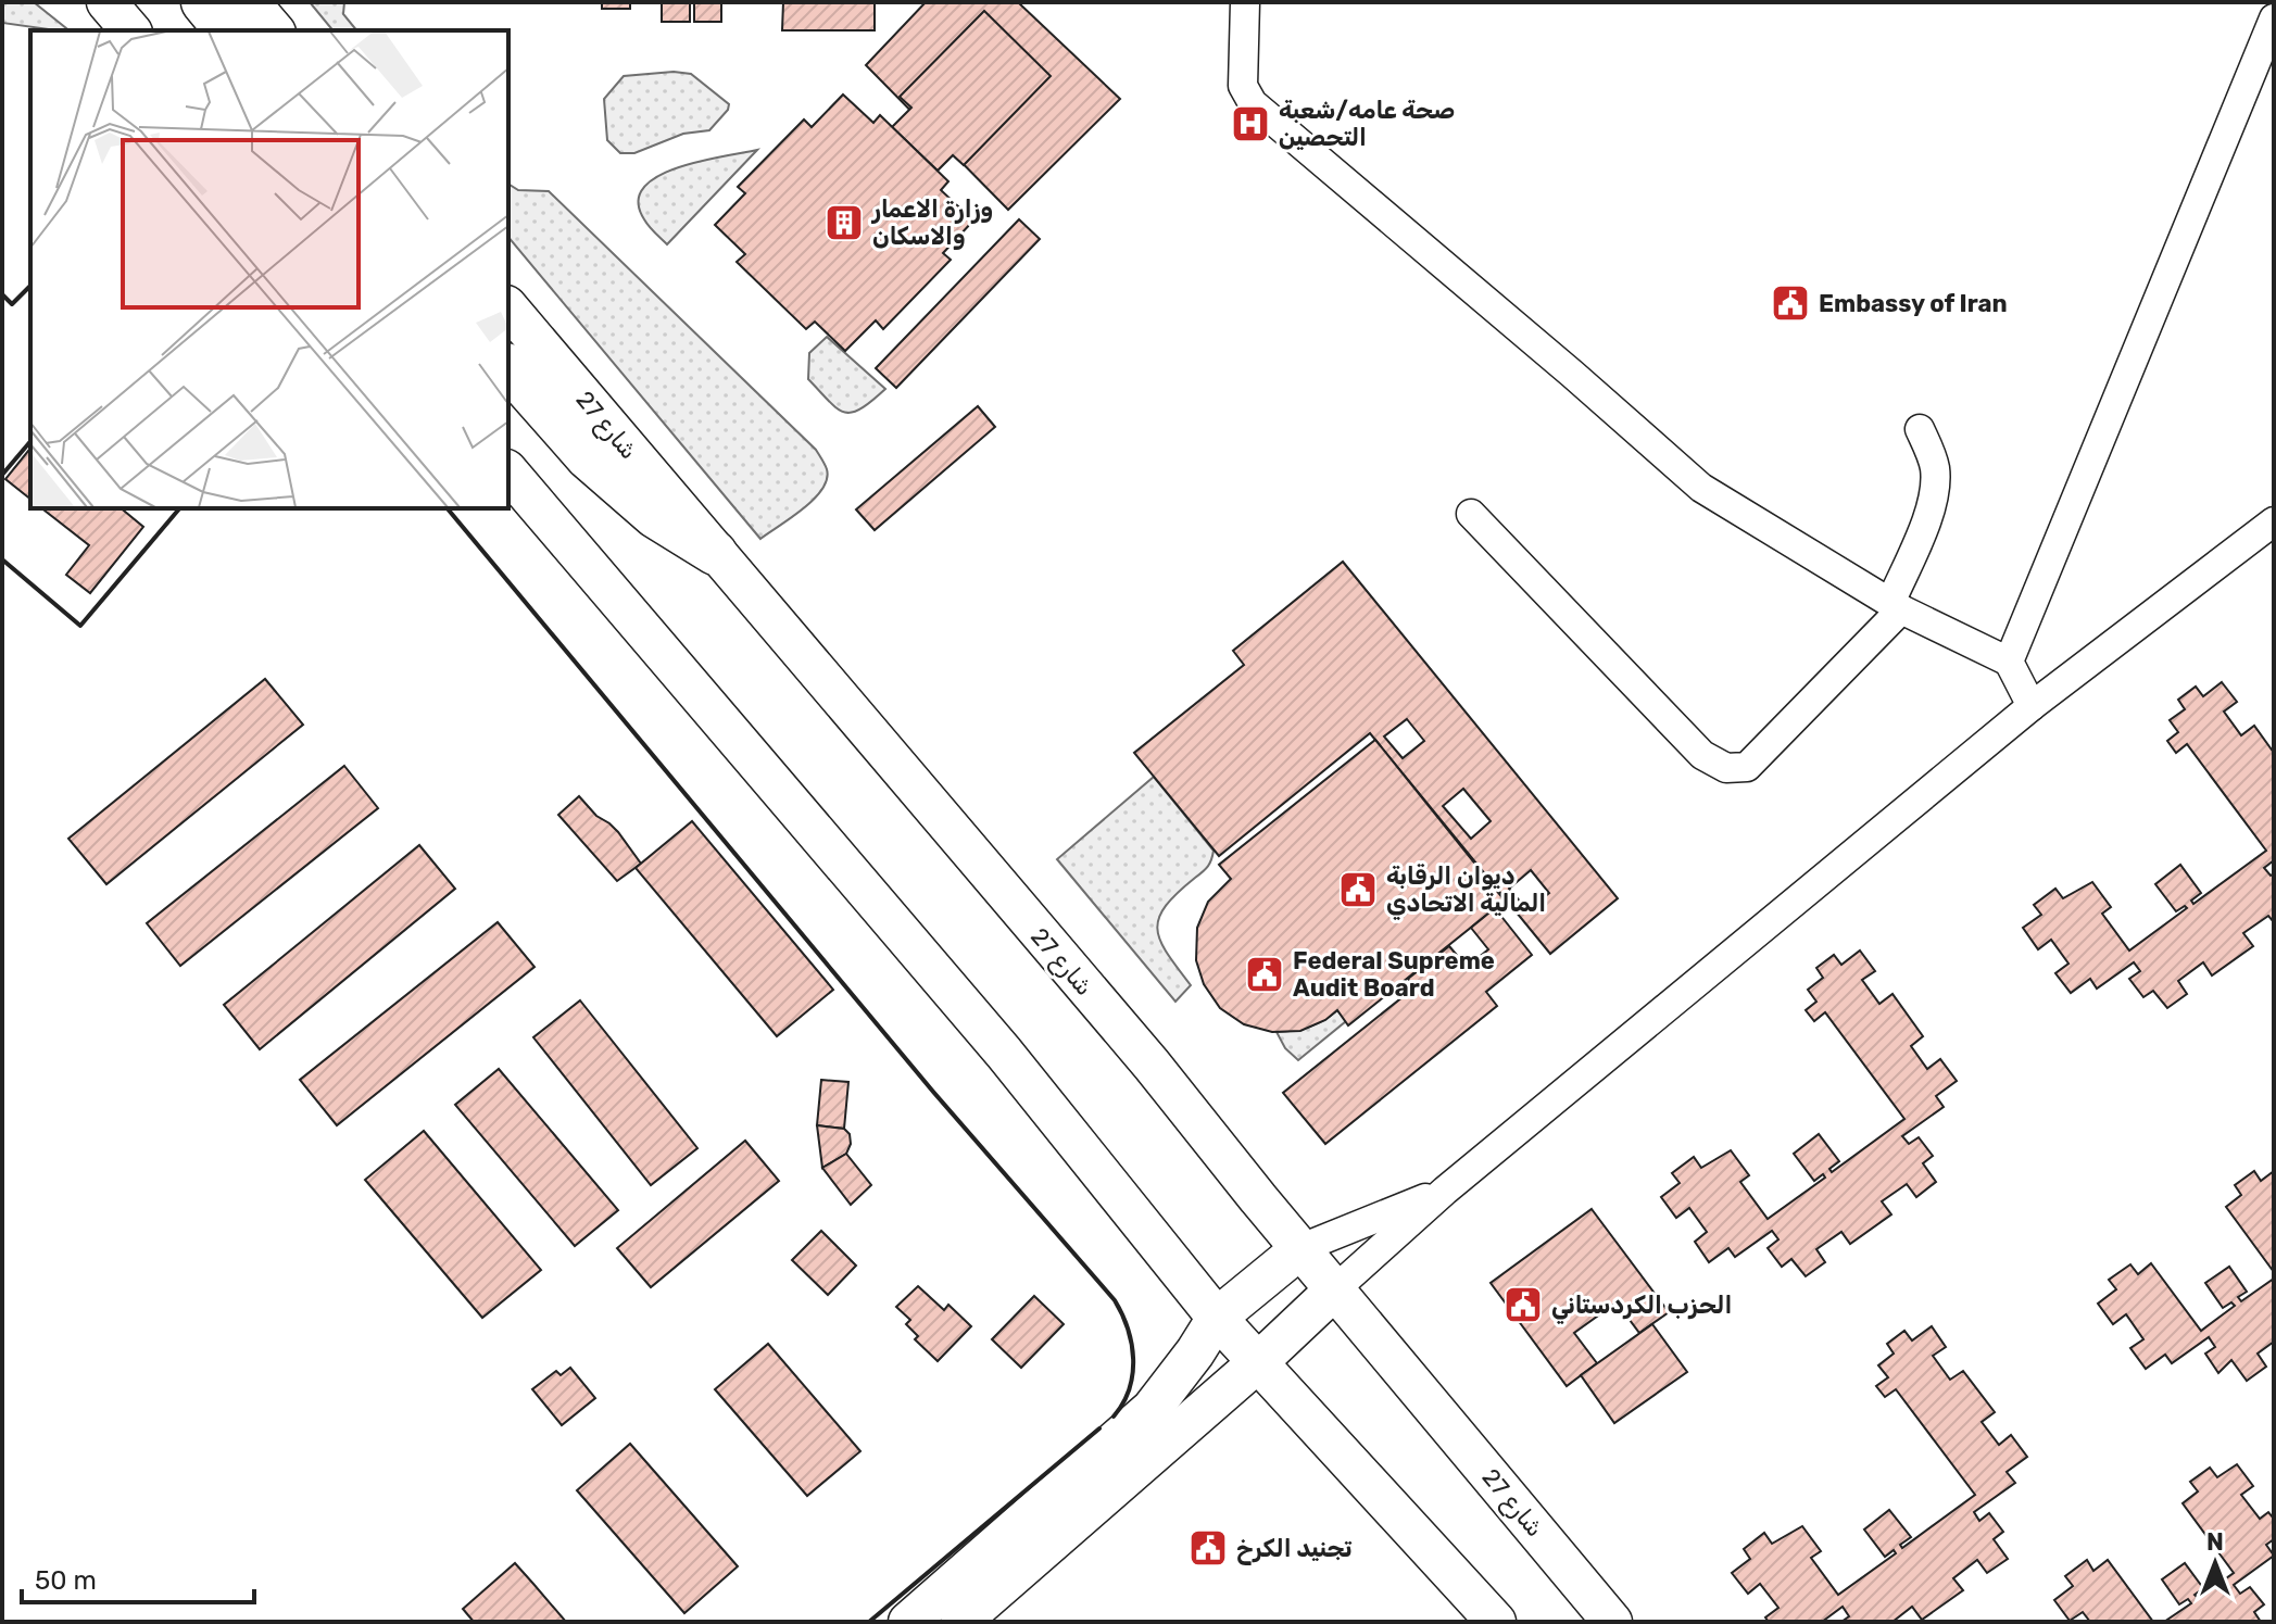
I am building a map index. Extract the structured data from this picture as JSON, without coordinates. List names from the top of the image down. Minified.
{"streets":{"main road":["شارع 27"]},"places":{"hospital":["صحة عامه/شعبة التحصين"],"building":["وزارة الاعمار والاسكان"],"public building":["Embassy of Iran","ديوان الرقابة المالية الاتحادي","Federal Supreme Audit Board","الحزب الكردستاني","تجنيد الكرخ"]},"scale_bar":"50 m","north":"top"}
